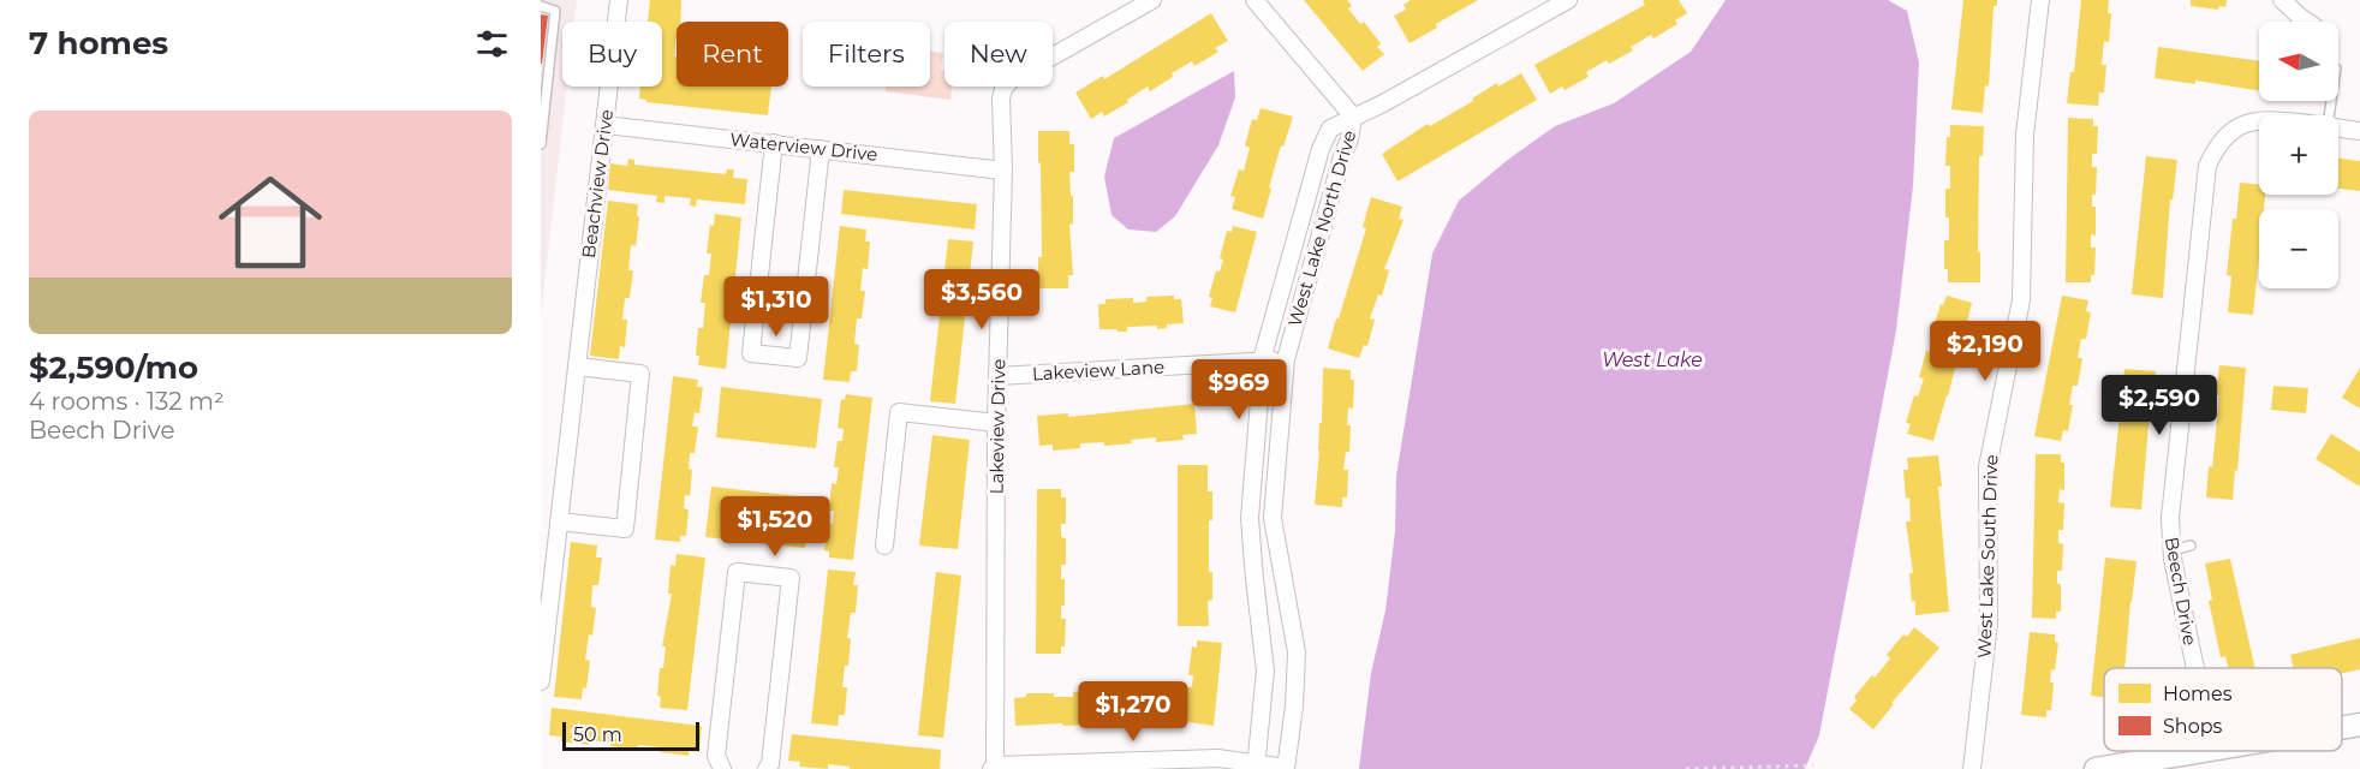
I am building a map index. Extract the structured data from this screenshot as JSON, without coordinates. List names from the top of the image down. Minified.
{"streets":{"street":["Waterview Drive","Beachview Drive","West Lake North Drive","Lakeview Lane","Lakeview Drive","West Lake South Drive","Beech Drive"]},"crossings":[["Waterview Drive","Beachview Drive"],["Waterview Drive","Lakeview Drive"],["West Lake North Drive","Lakeview Lane"],["Lakeview Lane","Lakeview Drive"]],"water":["West Lake"],"legend":["Homes","Shops"],"scale_bar":"50 m","north":"left","page":{"heading":"7 homes","map_buttons":["+","−"],"chip":["Buy","Rent","Filters","New"],"list":[{"name":"$2,590/mo","note":"4 rooms · 132 m² · Beech Drive"}],"price":["$3,560","$1,310","$2,190","$969","$2,590","$1,520","$1,270"],"scale":"50 m"}}
